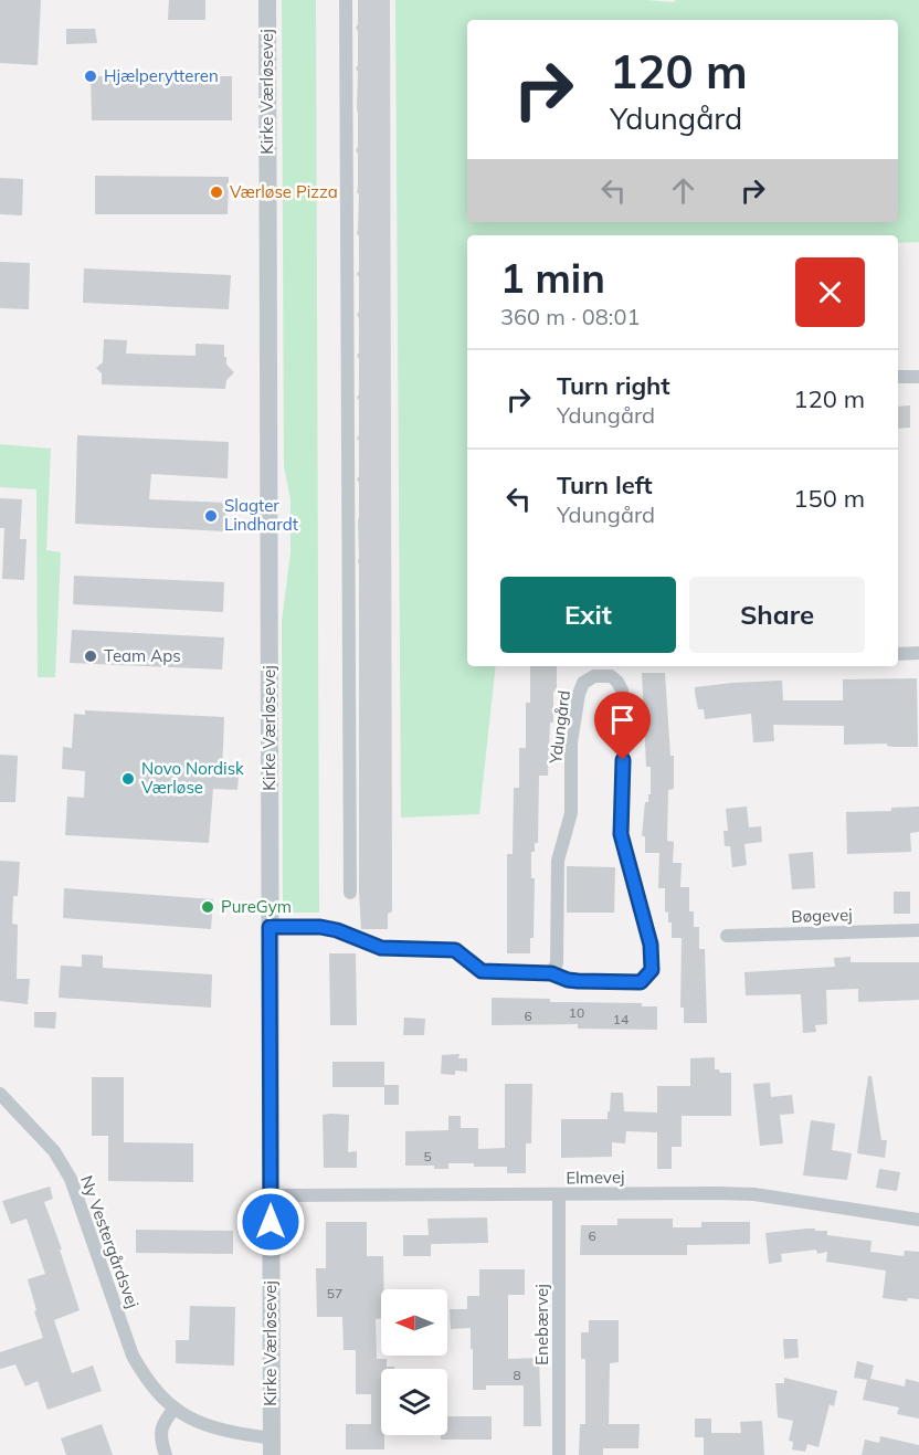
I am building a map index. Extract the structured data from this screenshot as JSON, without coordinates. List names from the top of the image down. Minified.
{"streets":{"street":["Kirke Værløsevej","Ydungård","Bøgevej","Elmevej","Ny Vestergårdsvej","Enebærvej"]},"crossings":[["Kirke Værløsevej","Ydungård"],["Kirke Værløsevej","Elmevej"],["Kirke Værløsevej","Ny Vestergårdsvej"],["Elmevej","Enebærvej"]],"places":["Hjælperytteren","Værløse Pizza","Slagter Lindhardt","Team Aps","Novo Nordisk Værløse","PureGym"],"house_numbers":["10","6","14","5","6","57","8"],"north":"left","page":{"turn":["120 m","Ydungård"],"heading":["1 min","360 m · 08:01"],"list":[{"name":"Turn right","note":"Ydungård","value":"120 m"},{"name":"Turn left","note":"Ydungård","value":"150 m"}],"buttons":["Exit","Share"]}}
